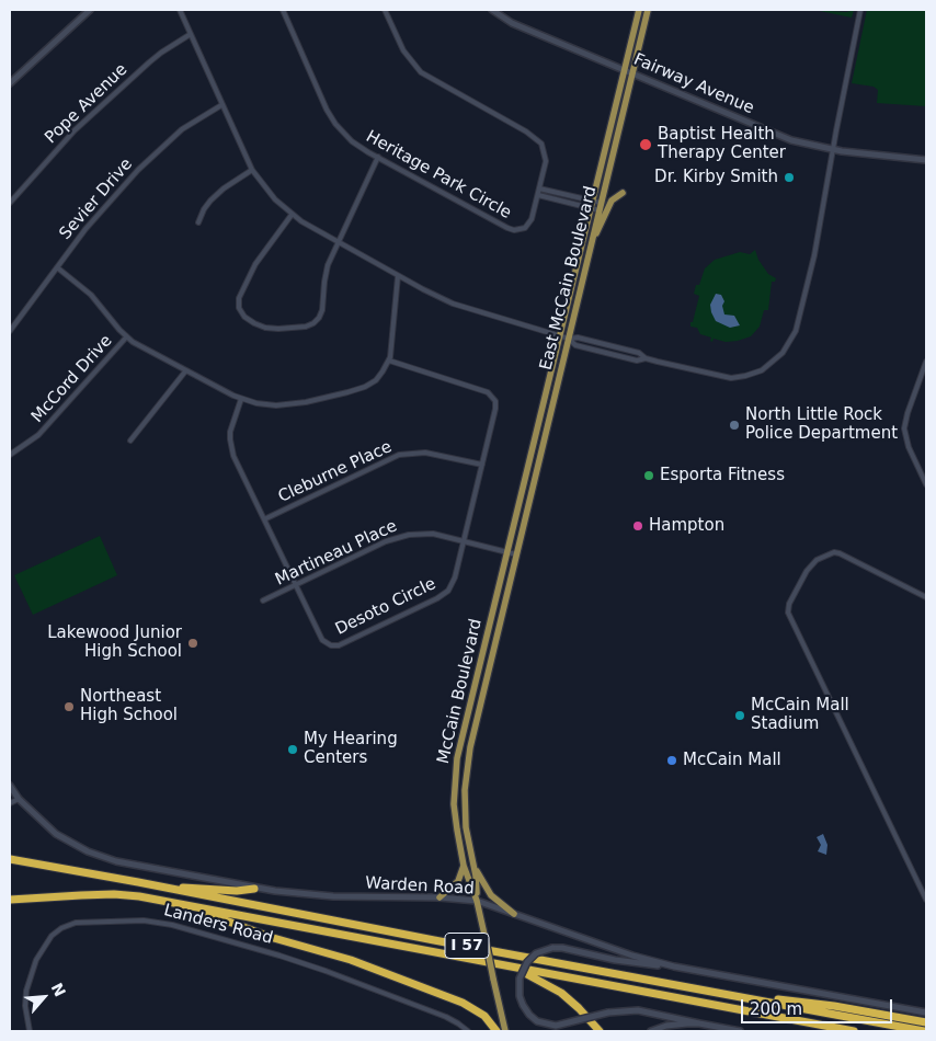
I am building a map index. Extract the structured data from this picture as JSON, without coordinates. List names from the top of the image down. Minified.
{"streets":{"highway":["I 57"],"main road":["East McCain Boulevard","McCain Boulevard"],"street":["Fairway Avenue","Pope Avenue","Heritage Park Circle","Sevier Drive","McCord Drive","Cleburne Place","Martineau Place","Desoto Circle","Warden Road","Landers Road"]},"crossings":[["Fairway Avenue","East McCain Boulevard"],["East McCain Boulevard","Martineau Place"],["East McCain Boulevard","McCain Boulevard"],["Cleburne Place","Desoto Circle"],["Martineau Place","Desoto Circle"],["Martineau Place","McCain Boulevard"],["McCain Boulevard","Warden Road"]],"places":["Baptist Health Therapy Center","Dr. Kirby Smith","North Little Rock Police Department","Esporta Fitness","Hampton","Lakewood Junior High School","Northeast High School","McCain Mall Stadium","My Hearing Centers","McCain Mall"],"scale_bar":"200 m","north":"top right"}
